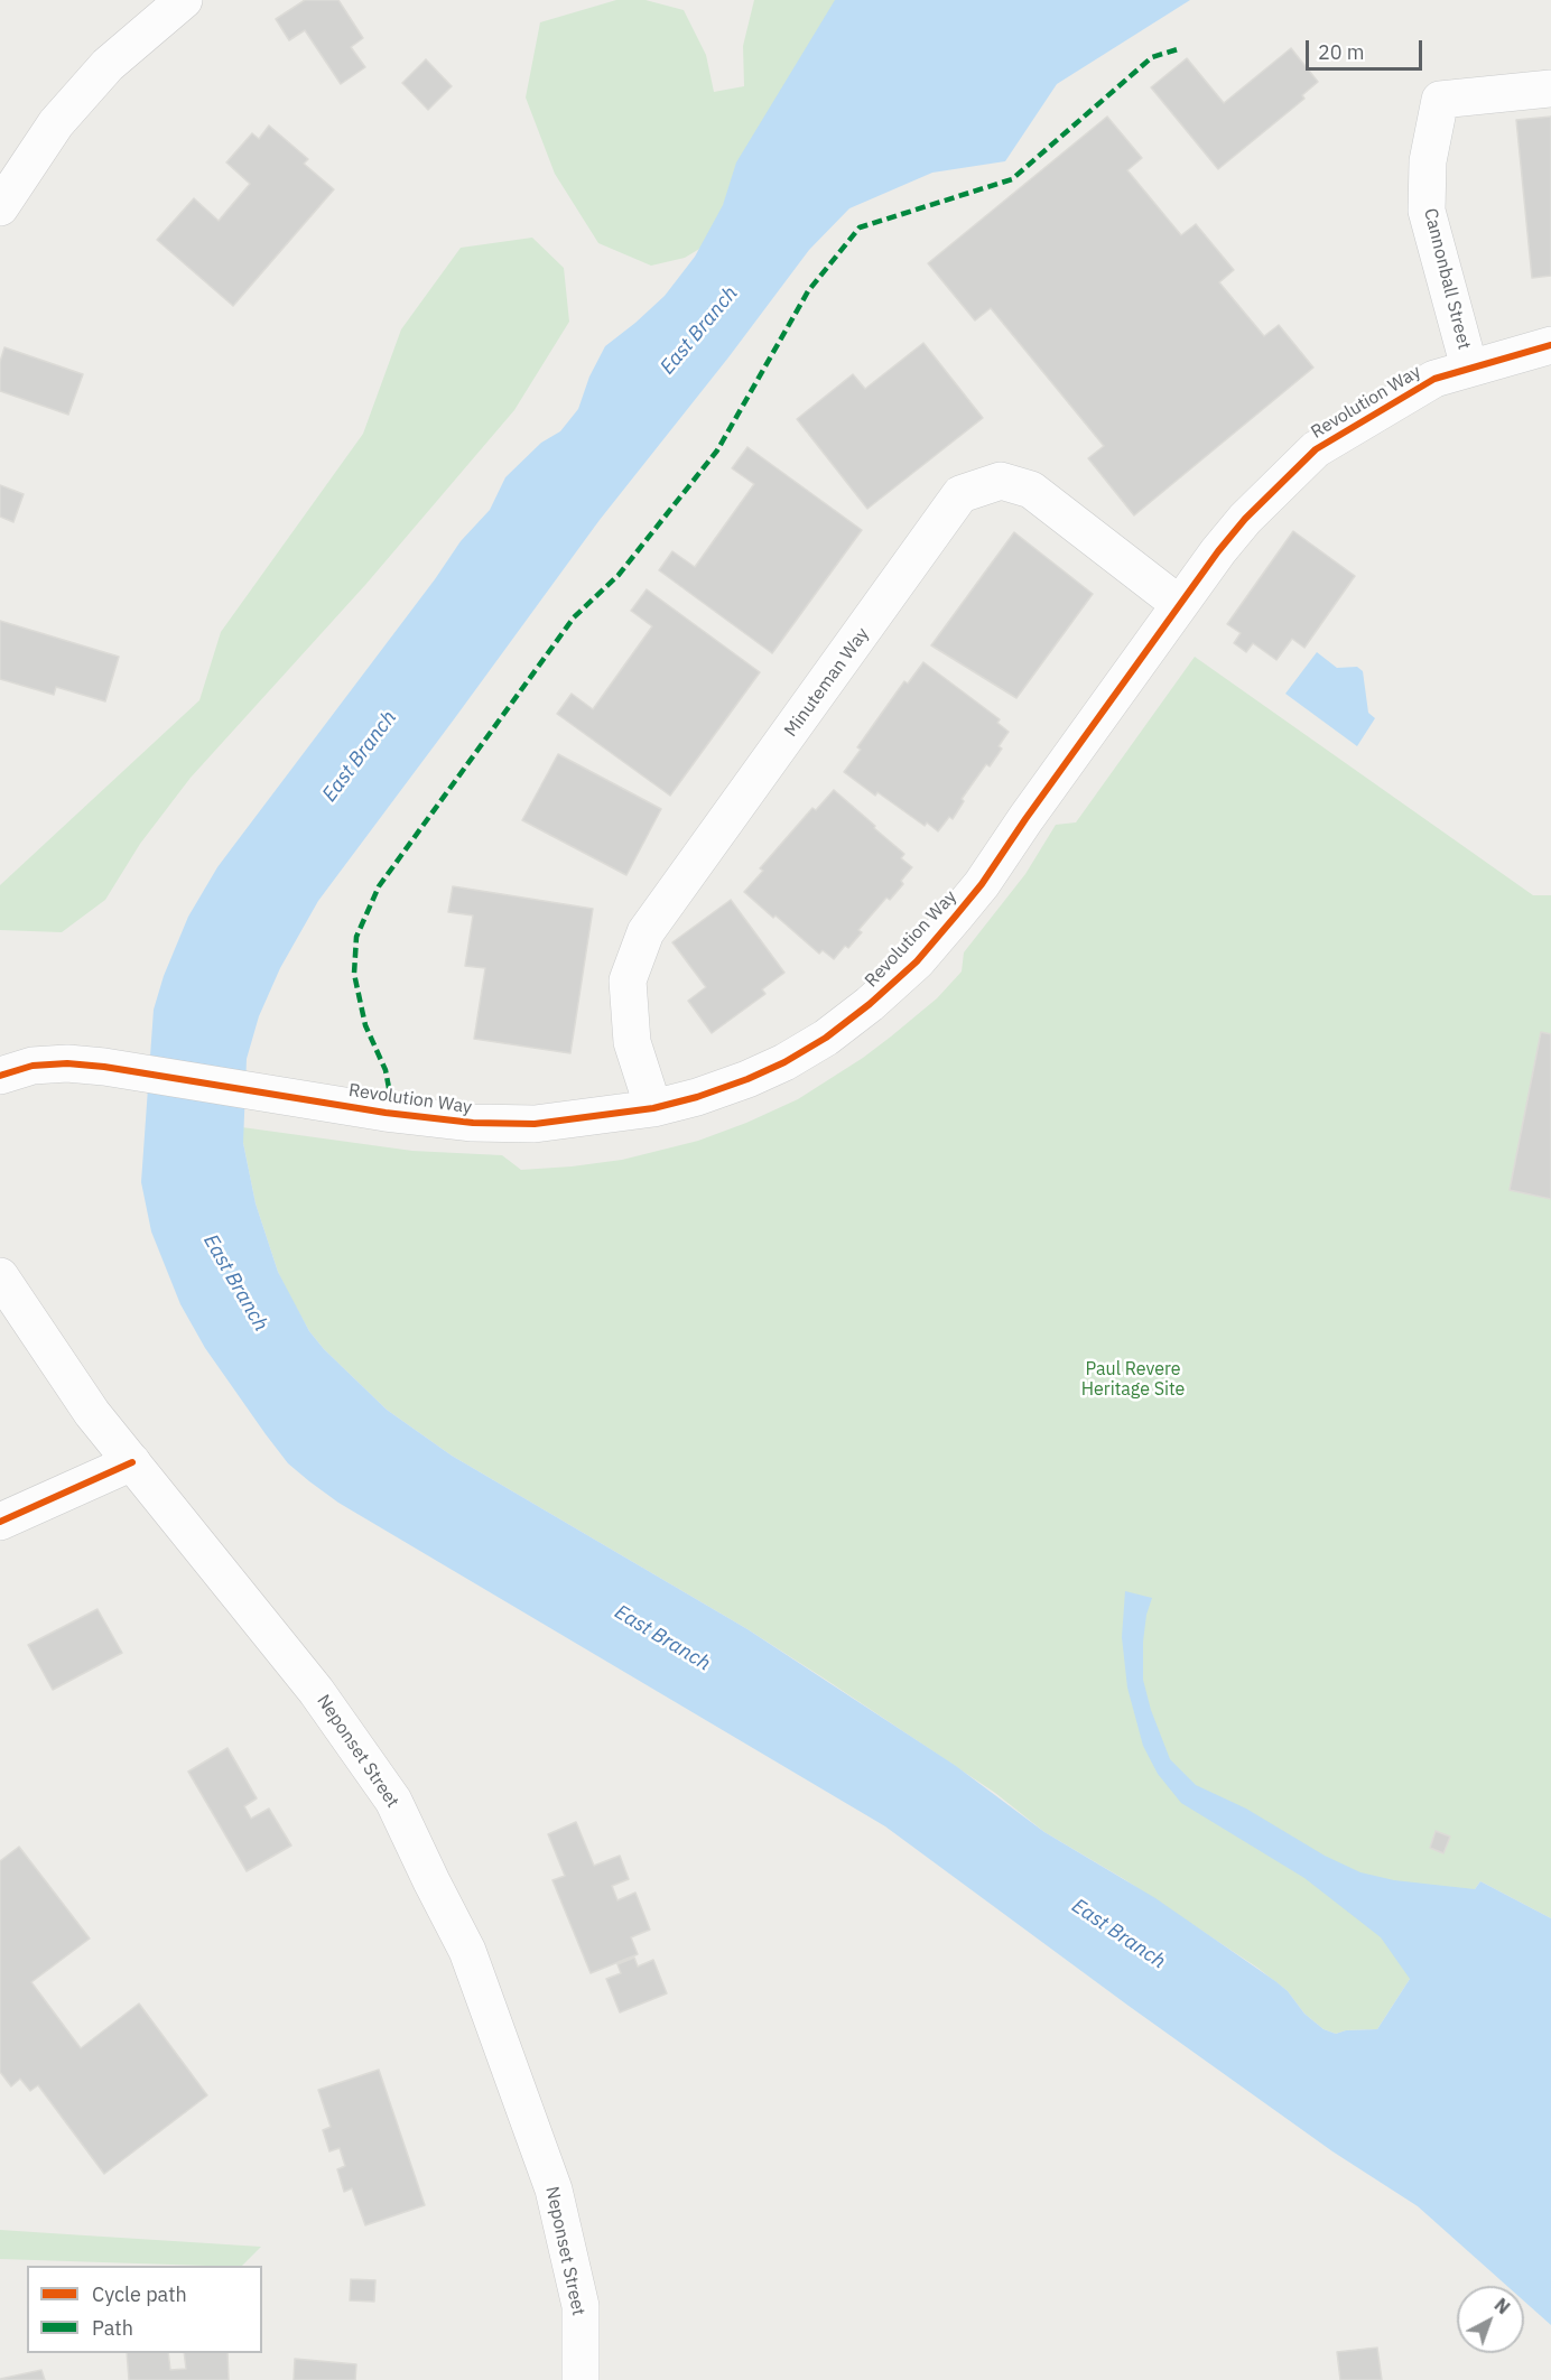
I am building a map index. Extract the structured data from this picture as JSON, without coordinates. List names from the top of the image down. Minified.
{"streets":{"street":["Cannonball Street","Revolution Way","Minuteman Way","Neponset Street"]},"crossings":[["Cannonball Street","Revolution Way"],["Revolution Way","Minuteman Way"]],"water":["East Branch"],"parks":["Paul Revere Heritage Site"],"legend":["Cycle path","Path"],"scale_bar":"20 m","north":"top right"}
